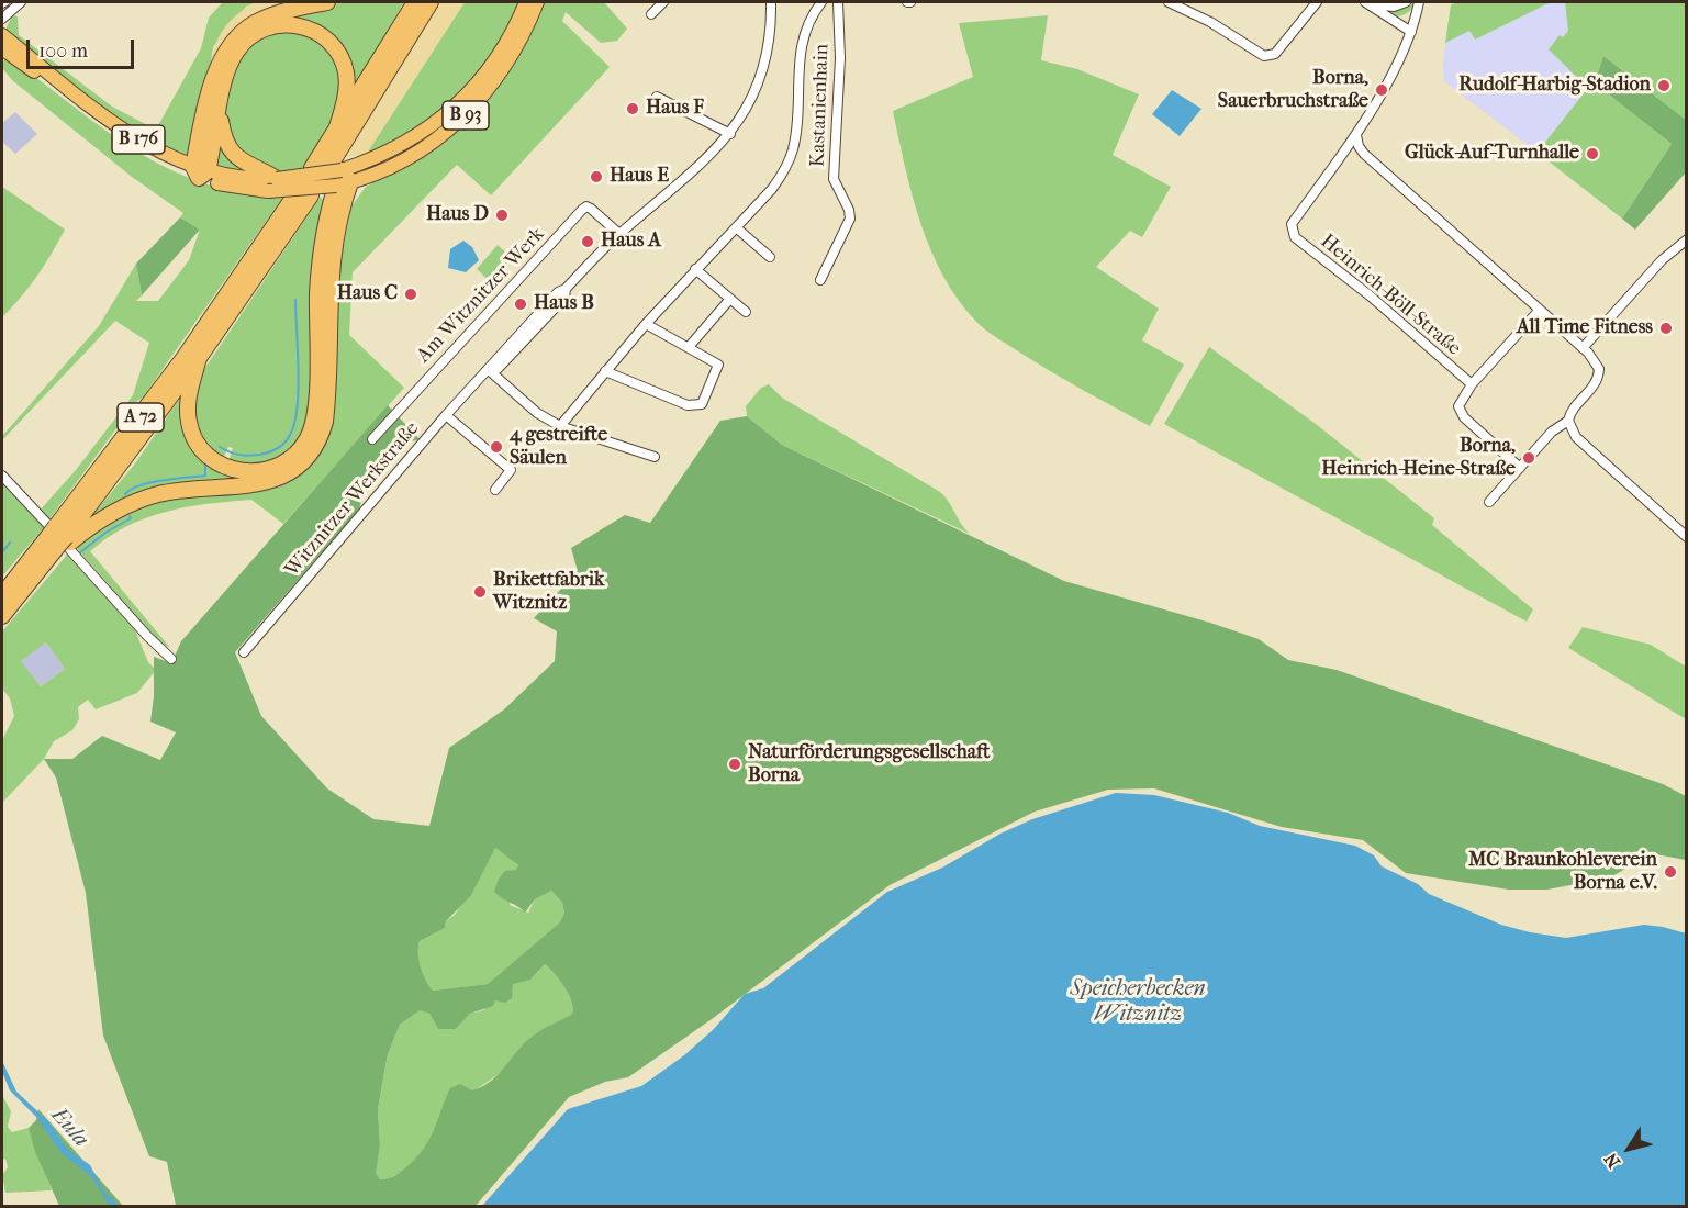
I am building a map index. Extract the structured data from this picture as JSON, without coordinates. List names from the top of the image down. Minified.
{"streets":{"highway":["A 72"],"main road":["B 93","B 176"],"street":["Kastanienhain","Am Witznitzer Werk","Heinrich-Böll-Straße","Witznitzer Werkstraße"]},"crossings":[["B 93","B 176"],["Am Witznitzer Werk","Witznitzer Werkstraße"]],"water":["Speicherbecken Witznitz","Eula"],"places":["Rudolf-Harbig-Stadion","Borna, Sauerbruchstraße","Haus F","Glück-Auf-Turnhalle","Haus E","Haus D","Haus A","Haus C","Haus B","All Time Fitness","4 gestreifte Säulen","Borna, Heinrich-Heine-Straße","Brikettfabrik Witznitz","Naturförderungsgesellschaft Borna","MC Braunkohleverein Borna e.V."],"scale_bar":"100 m","north":"bottom left"}
